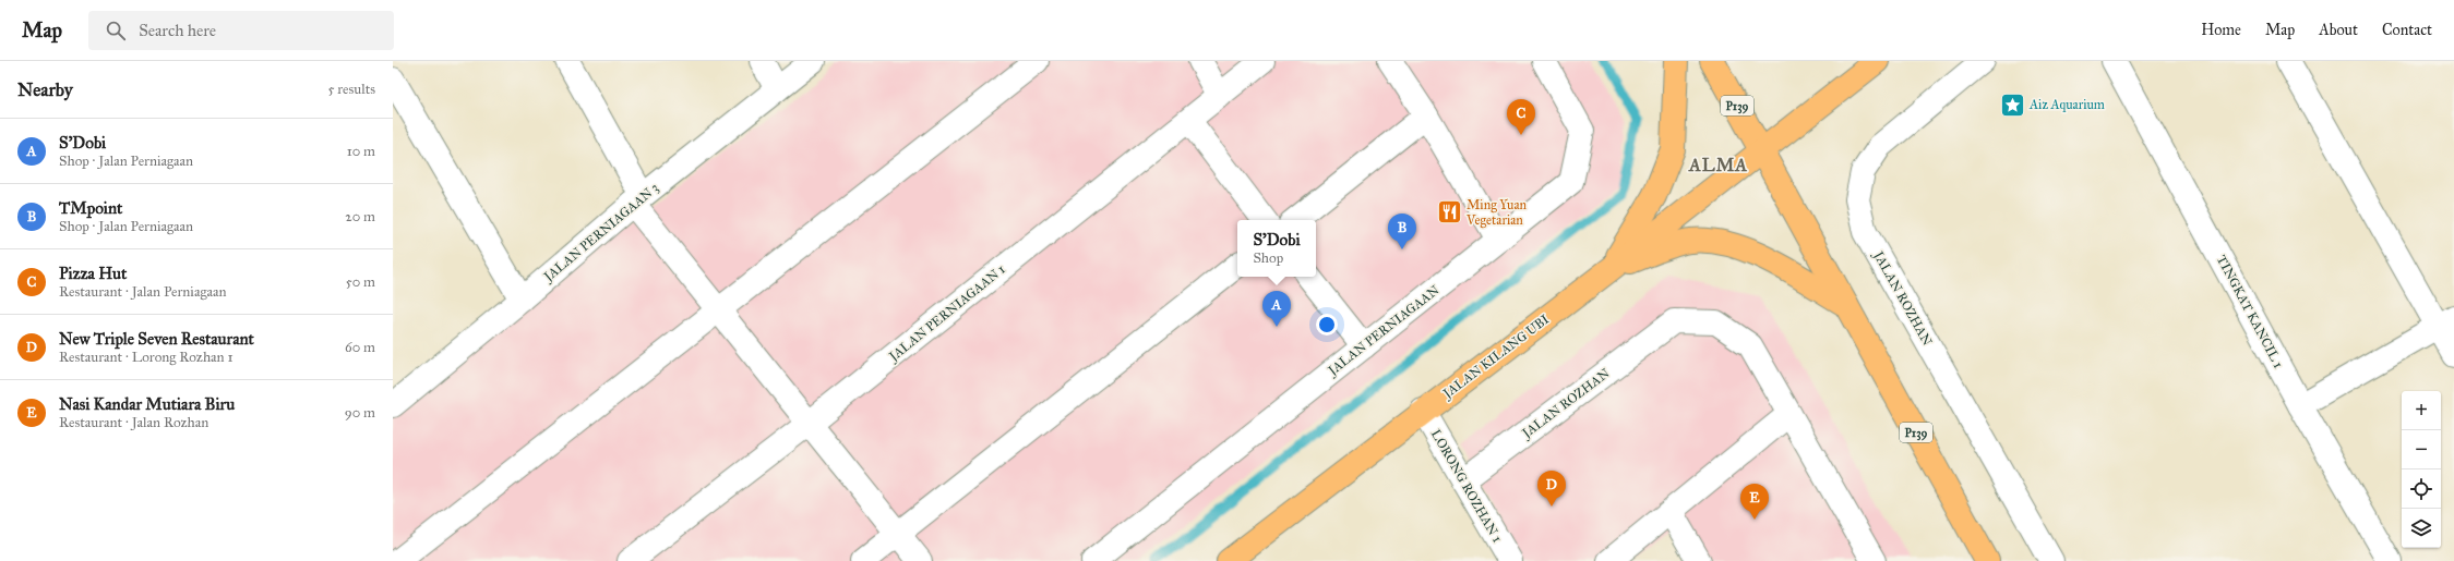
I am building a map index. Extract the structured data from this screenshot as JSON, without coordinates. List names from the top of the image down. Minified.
{"streets":{"main road":["P139","JALAN KILANG UBI"],"street":["JALAN PERNIAGAAN 3","JALAN ROZHAN","TINGKAT KANCIL 1","JALAN PERNIAGAAN 1","JALAN PERNIAGAAN","LORONG ROZHAN 1"]},"crossings":[["P139","JALAN KILANG UBI"],["JALAN ROZHAN","LORONG ROZHAN 1"],["JALAN KILANG UBI","LORONG ROZHAN 1"]],"districts":["ALMA"],"places":{"place":["Aiz Aquarium"],"restaurant":["Ming Yuan Vegetarian"]},"page":{"header":"Map","search":"Search here","nav":["Home","Map","About","Contact"],"heading":["Nearby","5 results"],"pins":["C","B","A","D","E"],"list":[{"mark":"A","name":"S'Dobi","note":"Shop · Jalan Perniagaan","value":"10 m"},{"mark":"B","name":"TMpoint","note":"Shop · Jalan Perniagaan","value":"20 m"},{"mark":"C","name":"Pizza Hut","note":"Restaurant · Jalan Perniagaan","value":"50 m"},{"mark":"D","name":"New Triple Seven Restaurant","note":"Restaurant · Lorong Rozhan 1","value":"60 m"},{"mark":"E","name":"Nasi Kandar Mutiara Biru","note":"Restaurant · Jalan Rozhan","value":"90 m"}],"popup":["S'Dobi","Shop"],"map_buttons":["+","−"]}}
